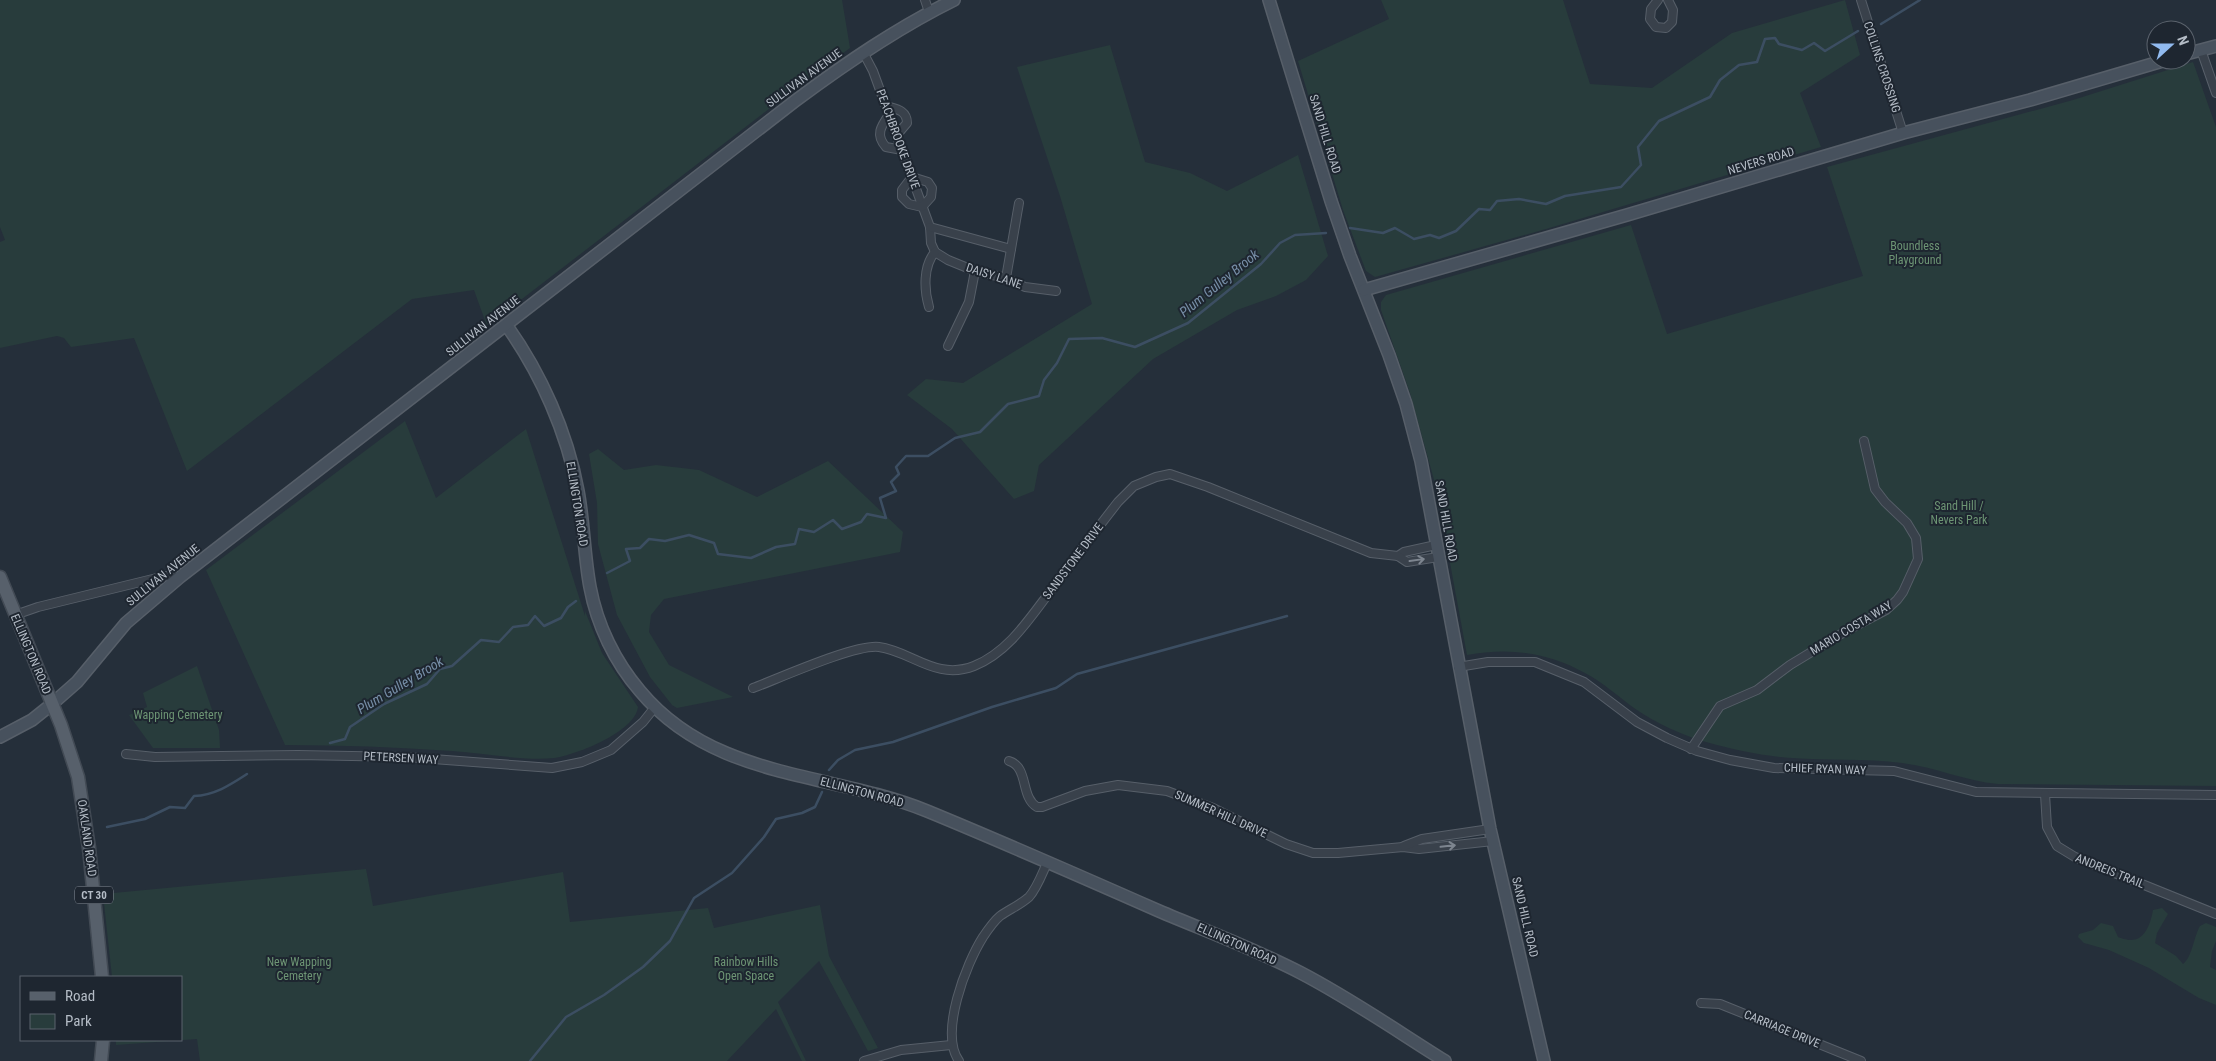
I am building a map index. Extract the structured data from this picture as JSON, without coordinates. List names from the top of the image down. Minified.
{"streets":{"main road":["SULLIVAN AVENUE","SAND HILL ROAD","NEVERS ROAD","ELLINGTON ROAD","OAKLAND ROAD","CT 30"],"street":["COLLINS CROSSING","PEACHBROOKE DRIVE","DAISY LANE","SANDSTONE DRIVE","MARIO COSTA WAY","PETERSEN WAY","CHIEF RYAN WAY","SUMMER HILL DRIVE","ANDREIS TRAIL","CARRIAGE DRIVE"]},"crossings":[["COLLINS CROSSING","NEVERS ROAD"],["SULLIVAN AVENUE","PEACHBROOKE DRIVE"],["SULLIVAN AVENUE","ELLINGTON ROAD"],["SULLIVAN AVENUE","OAKLAND ROAD"],["SAND HILL ROAD","NEVERS ROAD"],["SAND HILL ROAD","SANDSTONE DRIVE"],["SAND HILL ROAD","CHIEF RYAN WAY"],["SAND HILL ROAD","SUMMER HILL DRIVE"],["PEACHBROOKE DRIVE","DAISY LANE"],["ELLINGTON ROAD","PETERSEN WAY"],["ELLINGTON ROAD","OAKLAND ROAD"],["MARIO COSTA WAY","CHIEF RYAN WAY"],["CHIEF RYAN WAY","ANDREIS TRAIL"]],"water":["Plum Gulley Brook"],"parks":["Boundless Playground","Sand Hill / Nevers Park","Wapping Cemetery","New Wapping Cemetery","Rainbow Hills Open Space"],"legend":["Road","Park"],"north":"right"}
